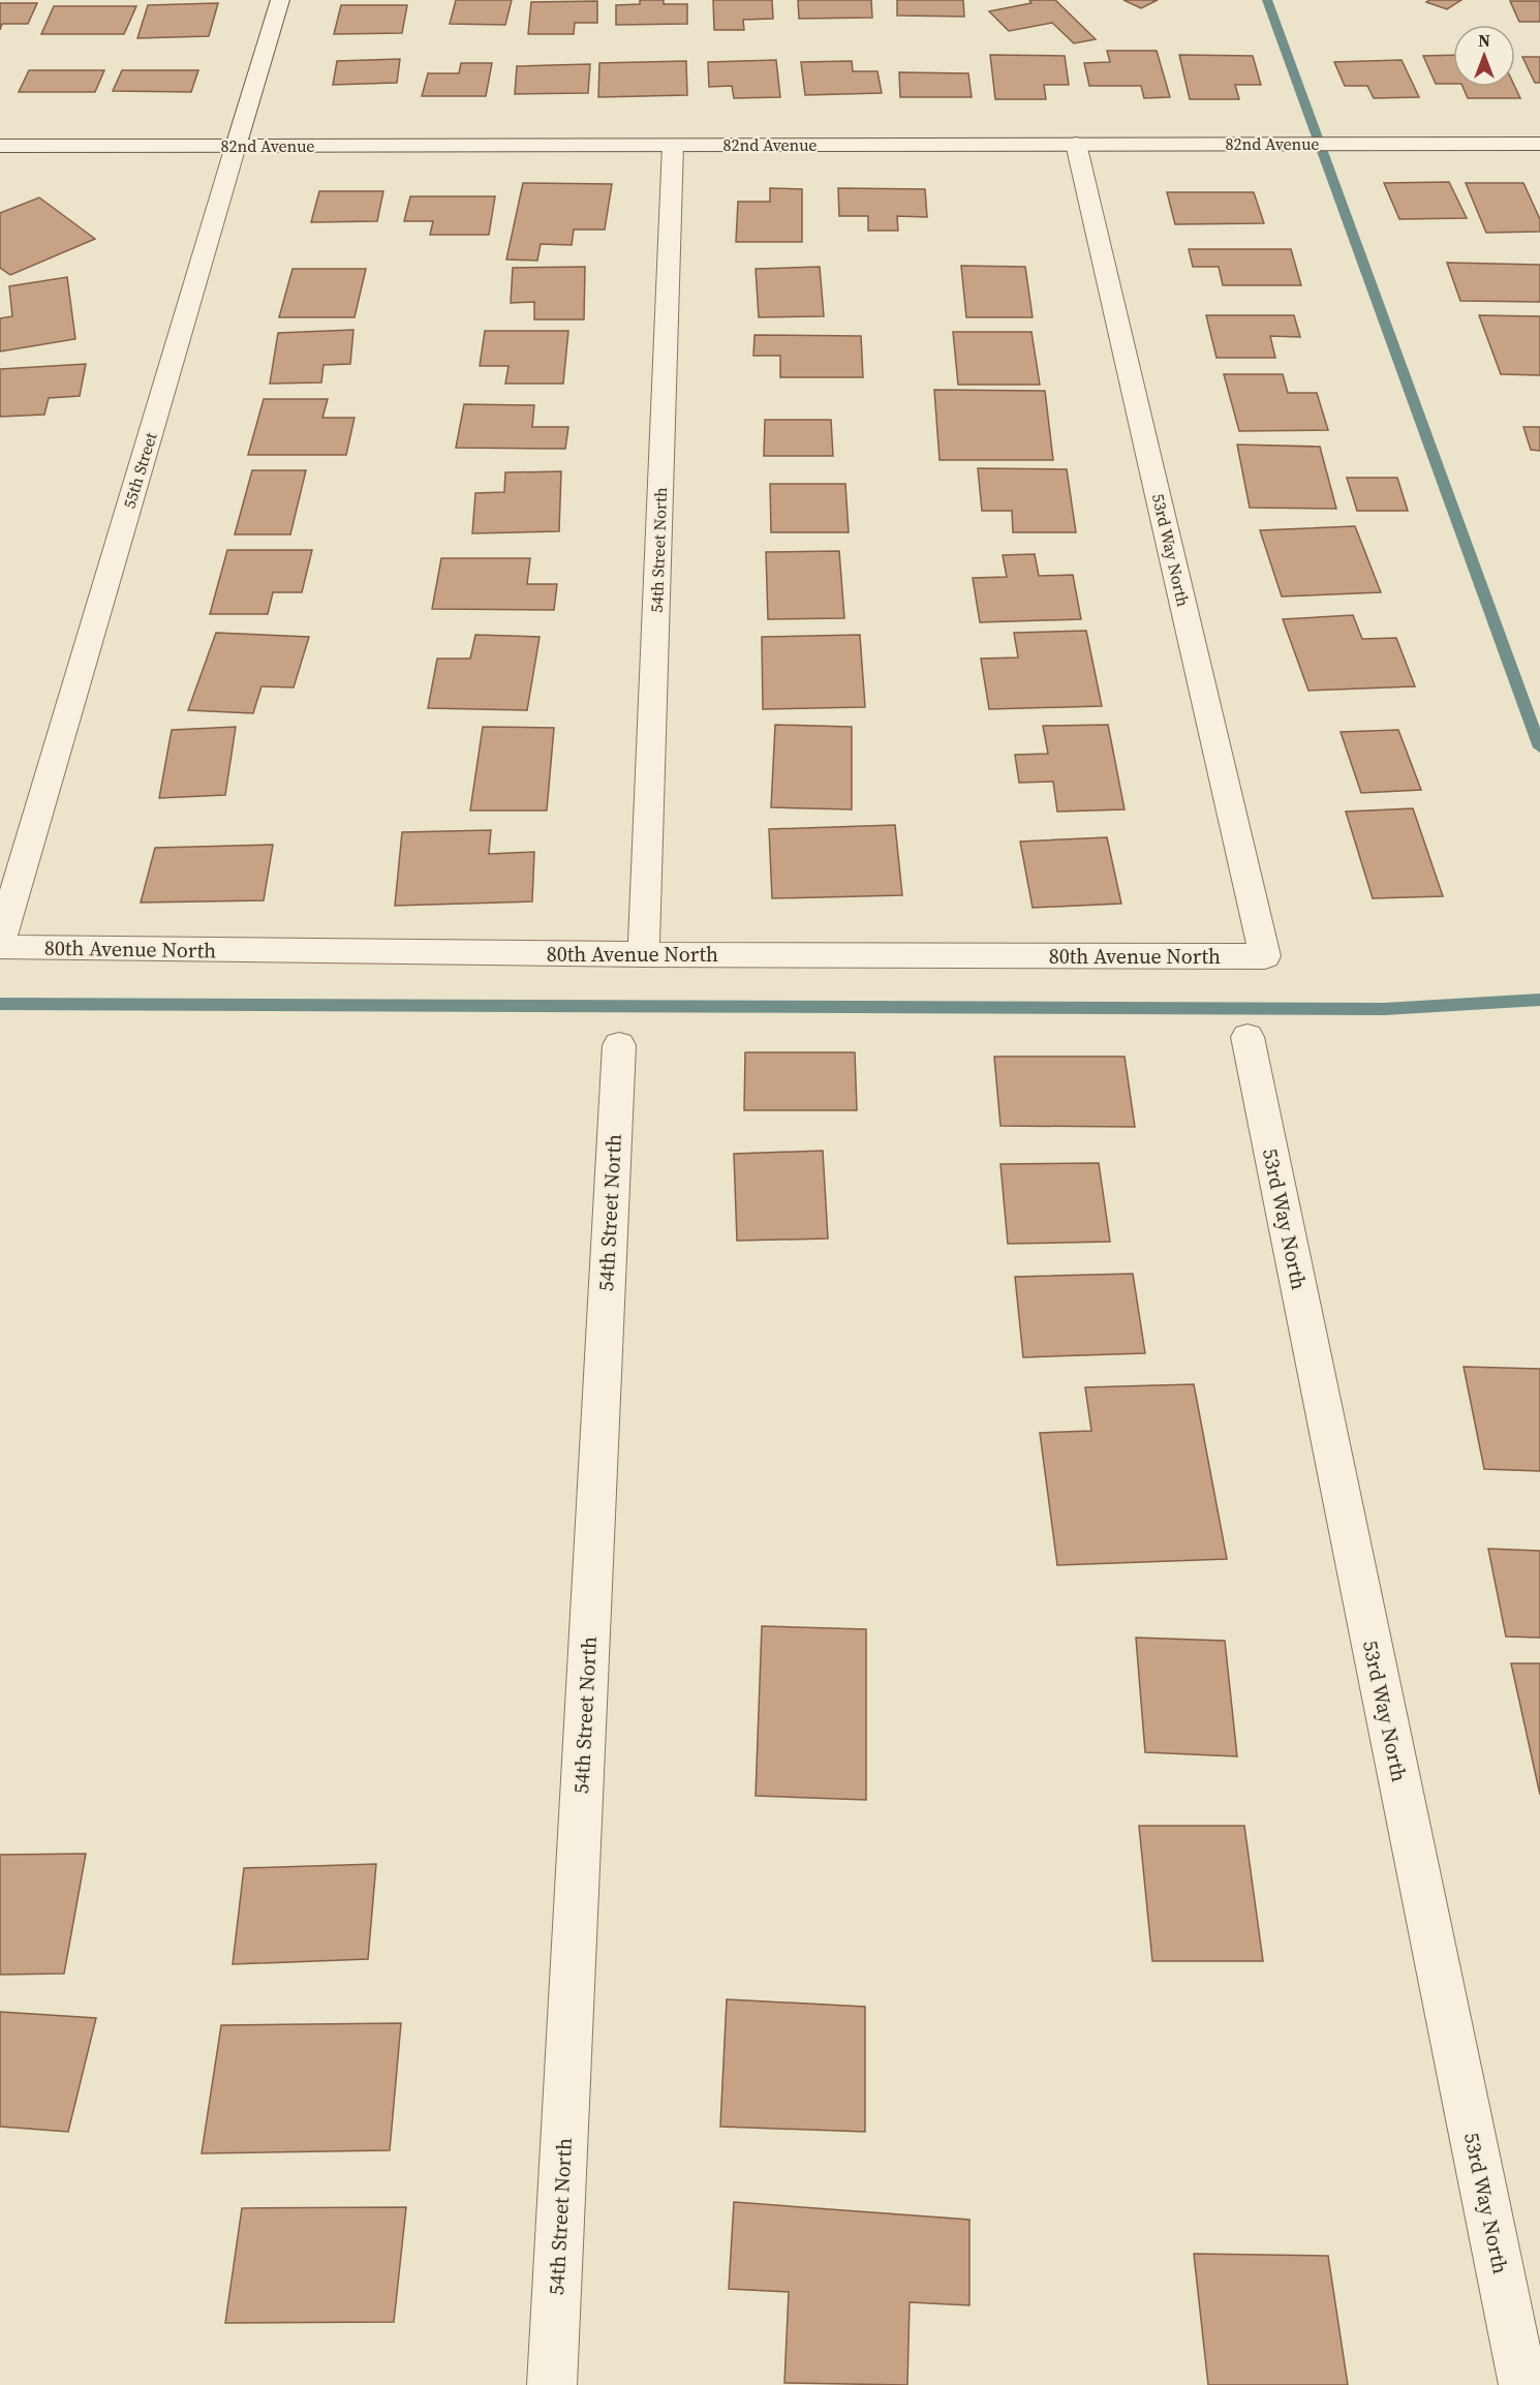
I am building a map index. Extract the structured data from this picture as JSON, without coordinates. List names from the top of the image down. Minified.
{"streets":{"street":["82nd Avenue","55th Street","54th Street North","53rd Way North","80th Avenue North"]},"crossings":[["82nd Avenue","55th Street"],["82nd Avenue","54th Street North"],["82nd Avenue","53rd Way North"],["54th Street North","80th Avenue North"],["53rd Way North","80th Avenue North"]],"north":"top"}
